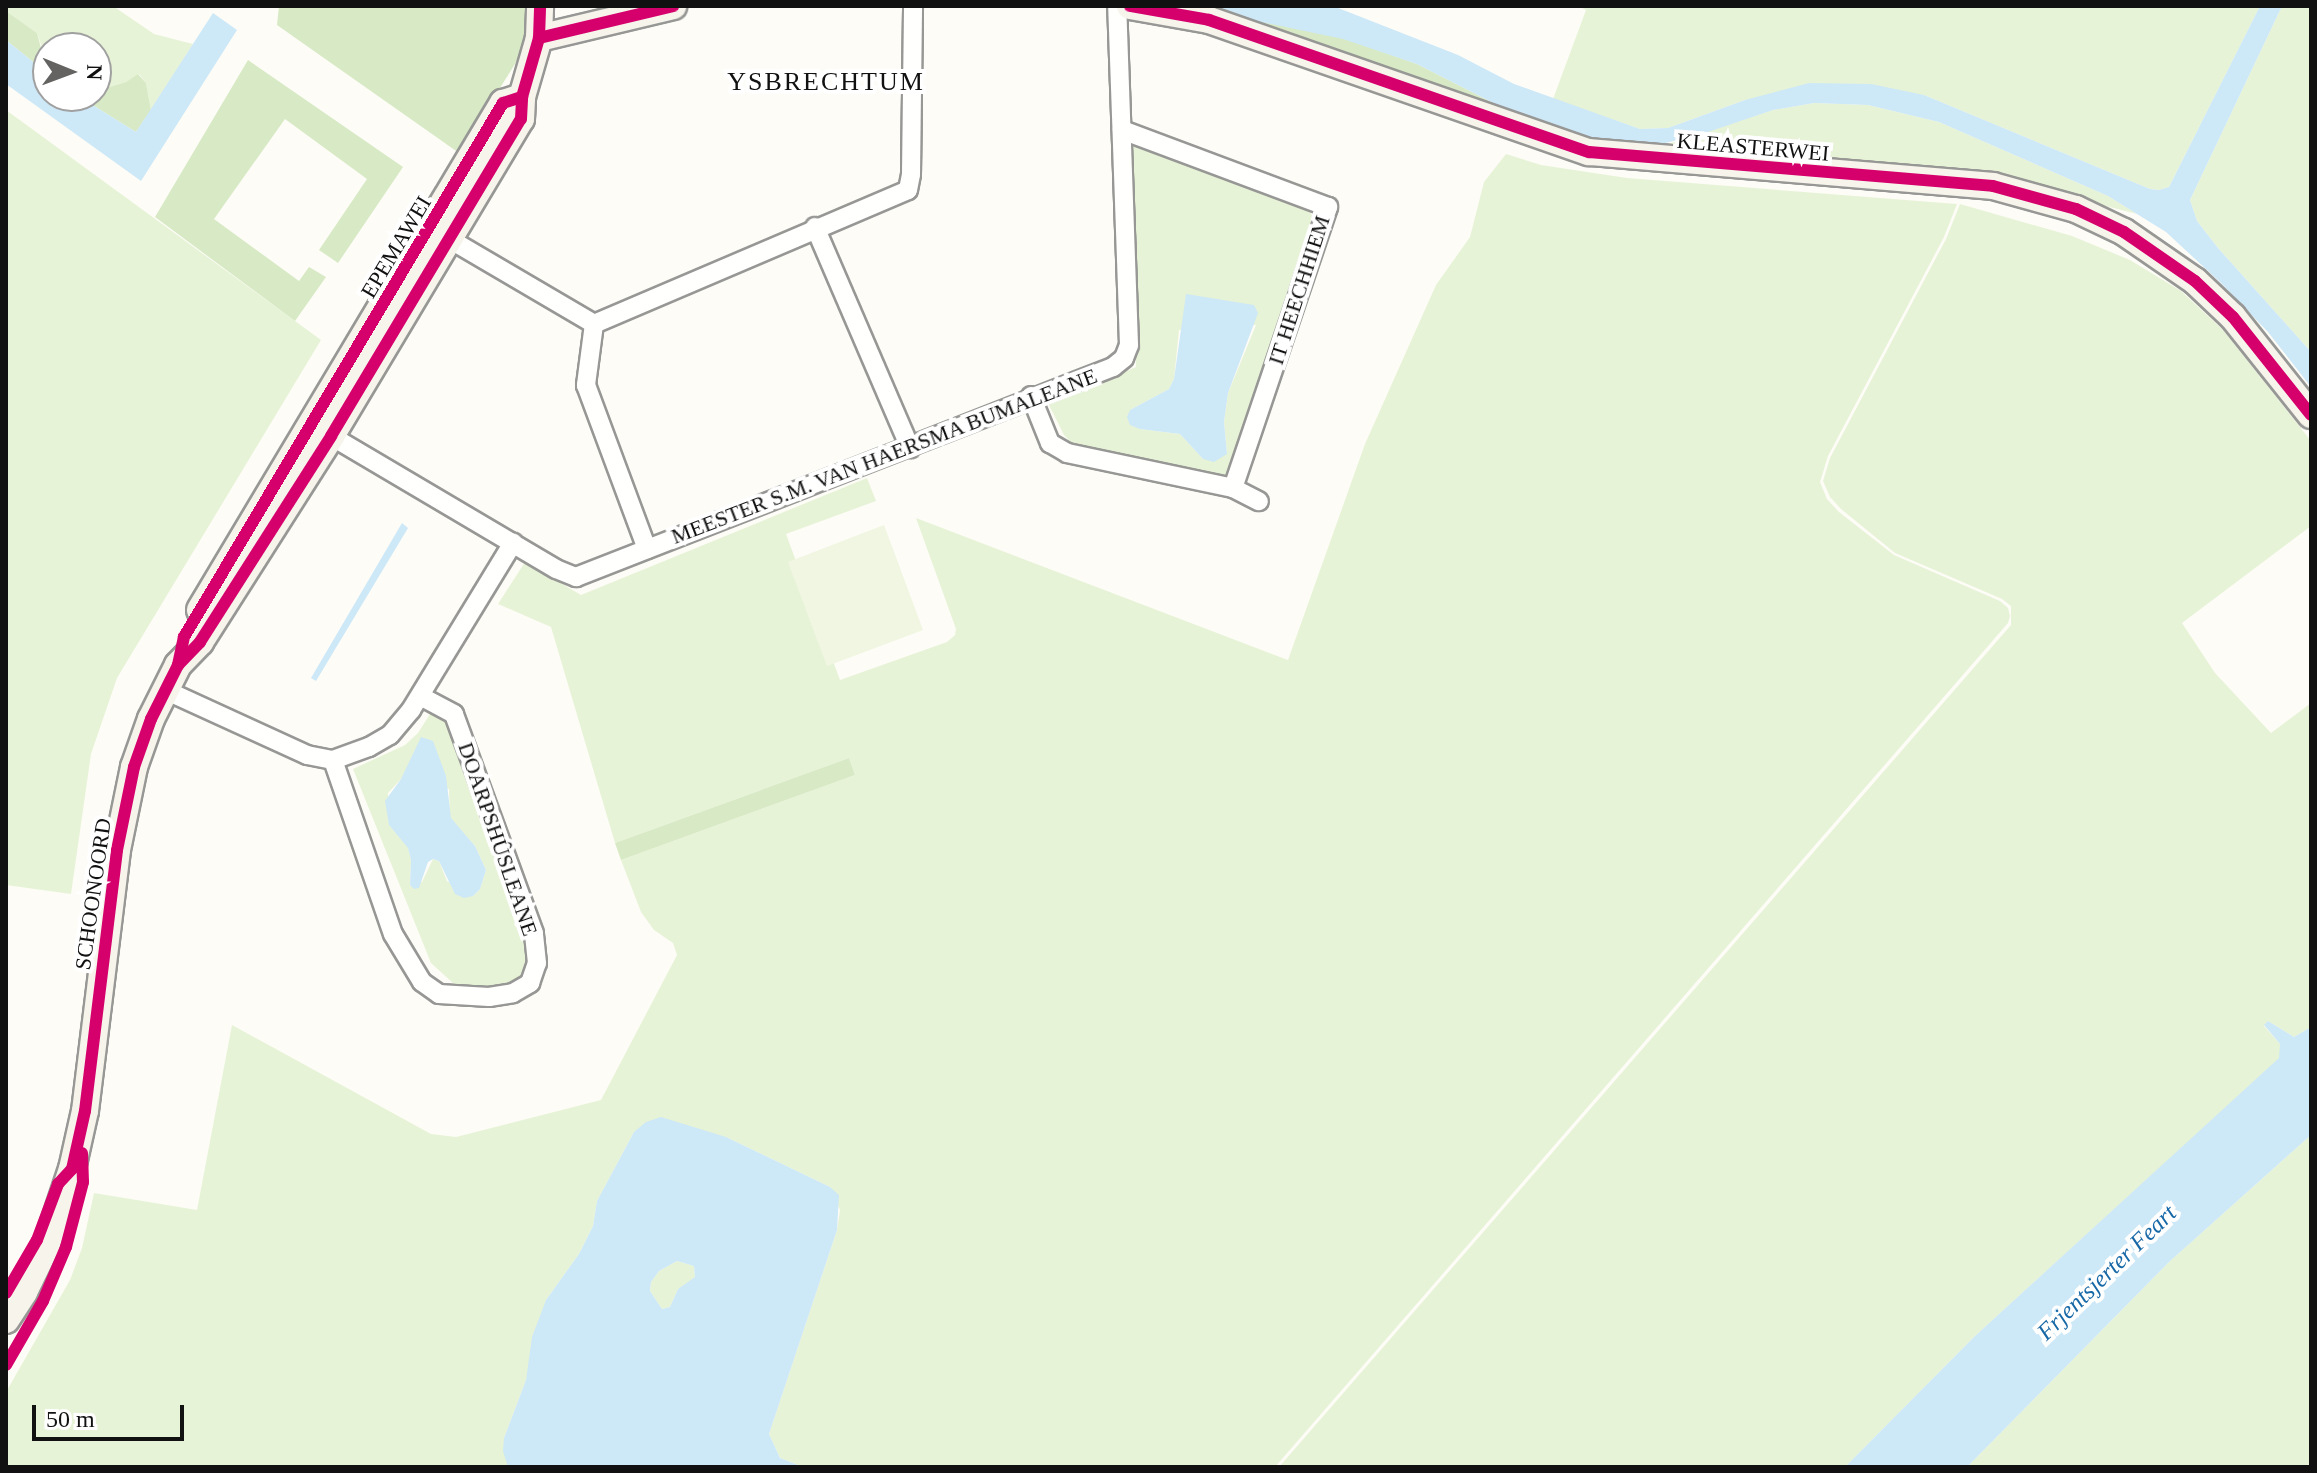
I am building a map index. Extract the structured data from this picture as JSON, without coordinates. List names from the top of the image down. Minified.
{"streets":{"street":["KLEASTERWEI","EPEMAWEI","IT HEECHHIEM","MEESTER S.M. VAN HAERSMA BUMALEANE","DOARPSHÛSLEANE","SCHOONOORD"]},"crossings":[["EPEMAWEI","MEESTER S.M. VAN HAERSMA BUMALEANE"],["EPEMAWEI","SCHOONOORD"],["IT HEECHHIEM","MEESTER S.M. VAN HAERSMA BUMALEANE"],["MEESTER S.M. VAN HAERSMA BUMALEANE","SCHOONOORD"]],"districts":["YSBRECHTUM"],"water":["Frjentsjerter Feart"],"scale_bar":"50 m","north":"right"}
